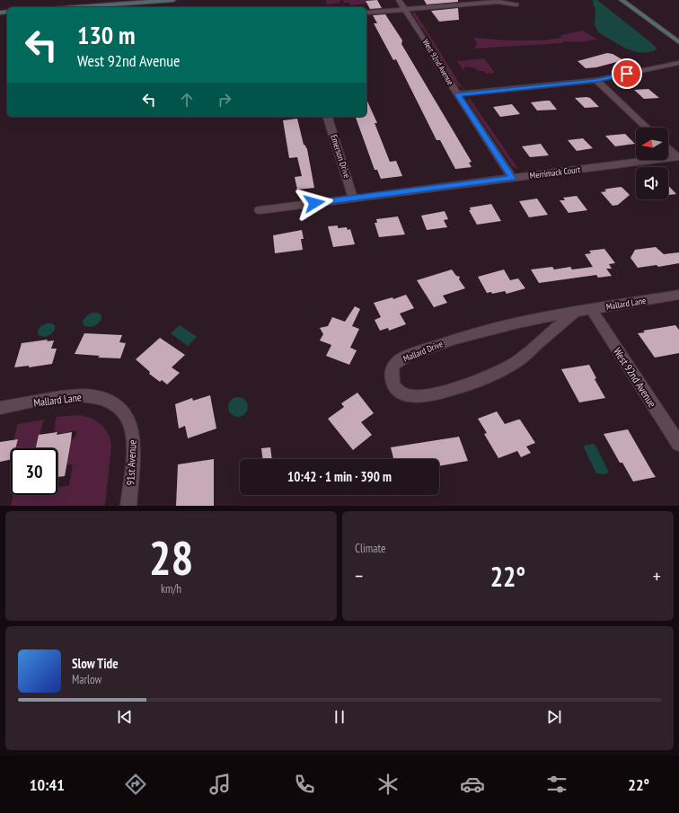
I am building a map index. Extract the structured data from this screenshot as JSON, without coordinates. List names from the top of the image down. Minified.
{"streets":{"street":["West 92nd Avenue","Emerson Drive","Merrimack Court","Mallard Lane","Mallard Drive","91st Avenue"]},"crossings":[["West 92nd Avenue","Merrimack Court"],["West 92nd Avenue","Mallard Lane"],["Emerson Drive","Merrimack Court"],["Mallard Lane","Mallard Drive"],["Mallard Lane","91st Avenue"]],"north":"left","page":{"turn":["130 m","West 92nd Avenue"],"limit":"30","trip":"10:42 · 1 min · 390 m","tile":[["28","km/h"],"Climate"],"heat":["−","22°","+"],"song":["Slow Tide","Marlow"],"tabs":["10:41","22°"]}}
